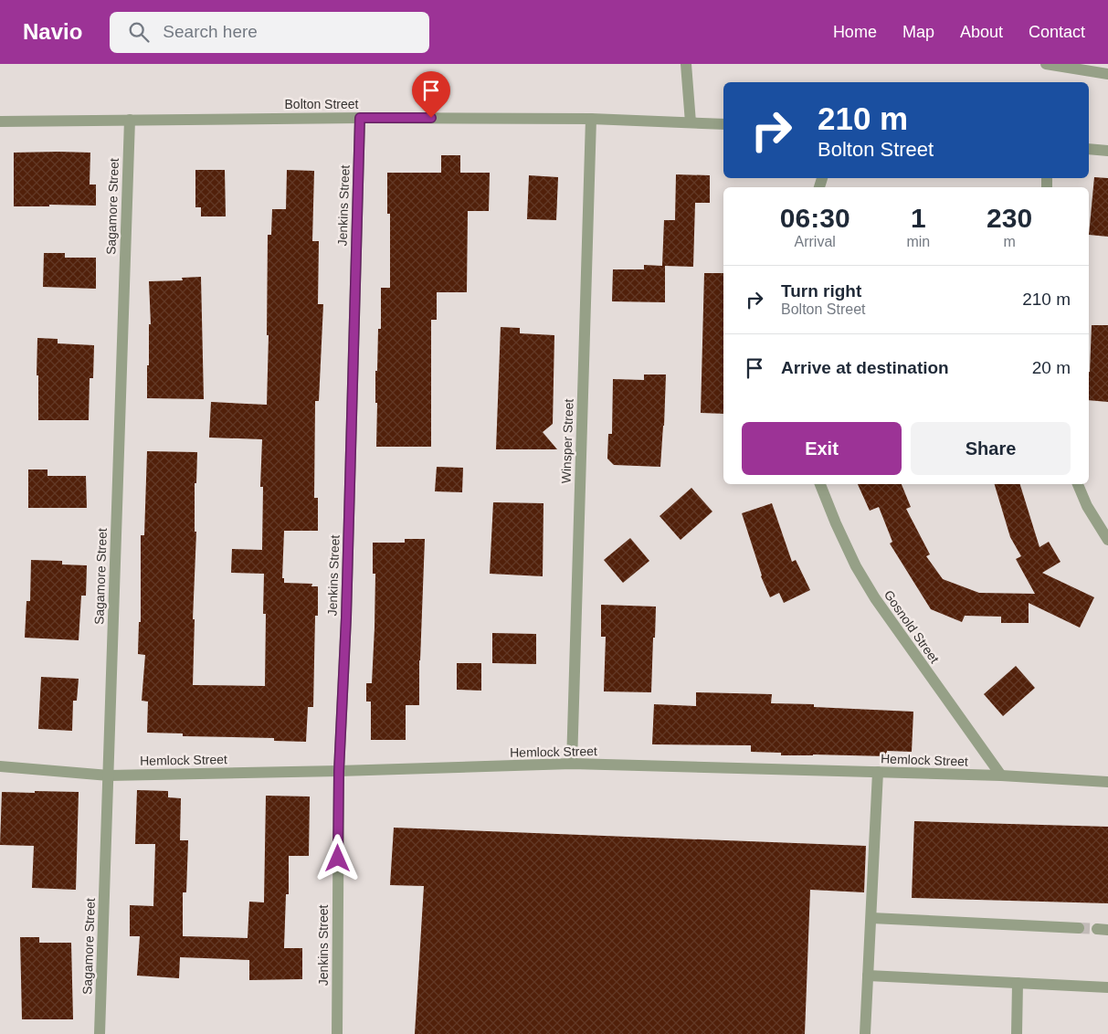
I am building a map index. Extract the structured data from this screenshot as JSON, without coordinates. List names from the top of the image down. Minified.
{"streets":{"street":["Bolton Street","Jenkins Street","Sagamore Street","Winsper Street","Gosnold Street","Hemlock Street"]},"crossings":[["Bolton Street","Jenkins Street"],["Bolton Street","Sagamore Street"],["Bolton Street","Winsper Street"],["Jenkins Street","Hemlock Street"],["Sagamore Street","Hemlock Street"],["Winsper Street","Hemlock Street"],["Gosnold Street","Hemlock Street"]],"page":{"header":"Navio","search":"Search here","nav":["Home","Map","About","Contact"],"turn":["210 m","Bolton Street"],"eta":["06:30","Arrival","1","min","230","m"],"list":[{"name":"Turn right","note":"Bolton Street","value":"210 m"},{"name":"Arrive at destination","value":"20 m"}],"buttons":["Exit","Share"]}}
